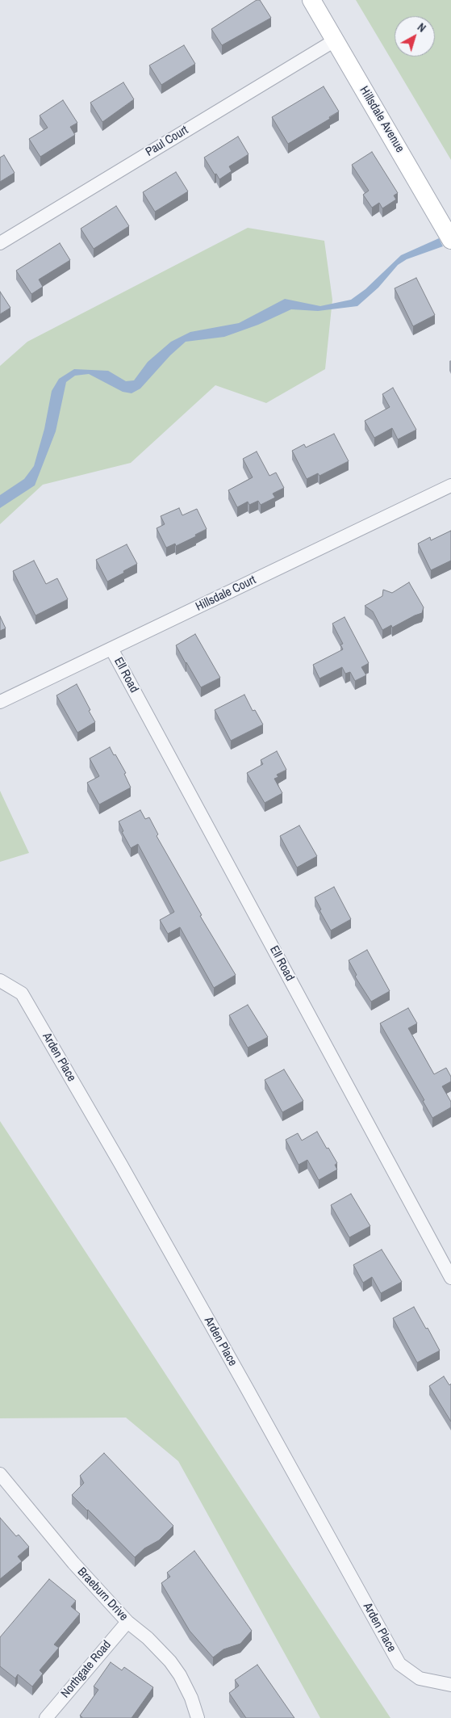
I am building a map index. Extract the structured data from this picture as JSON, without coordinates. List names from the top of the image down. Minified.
{"streets":{"street":["Hillsdale Avenue","Paul Court","Hillsdale Court","Ell Road","Arden Place","Braeburn Drive","Northgate Road"]},"crossings":[["Hillsdale Avenue","Paul Court"],["Hillsdale Court","Ell Road"],["Braeburn Drive","Northgate Road"]],"north":"top right"}
